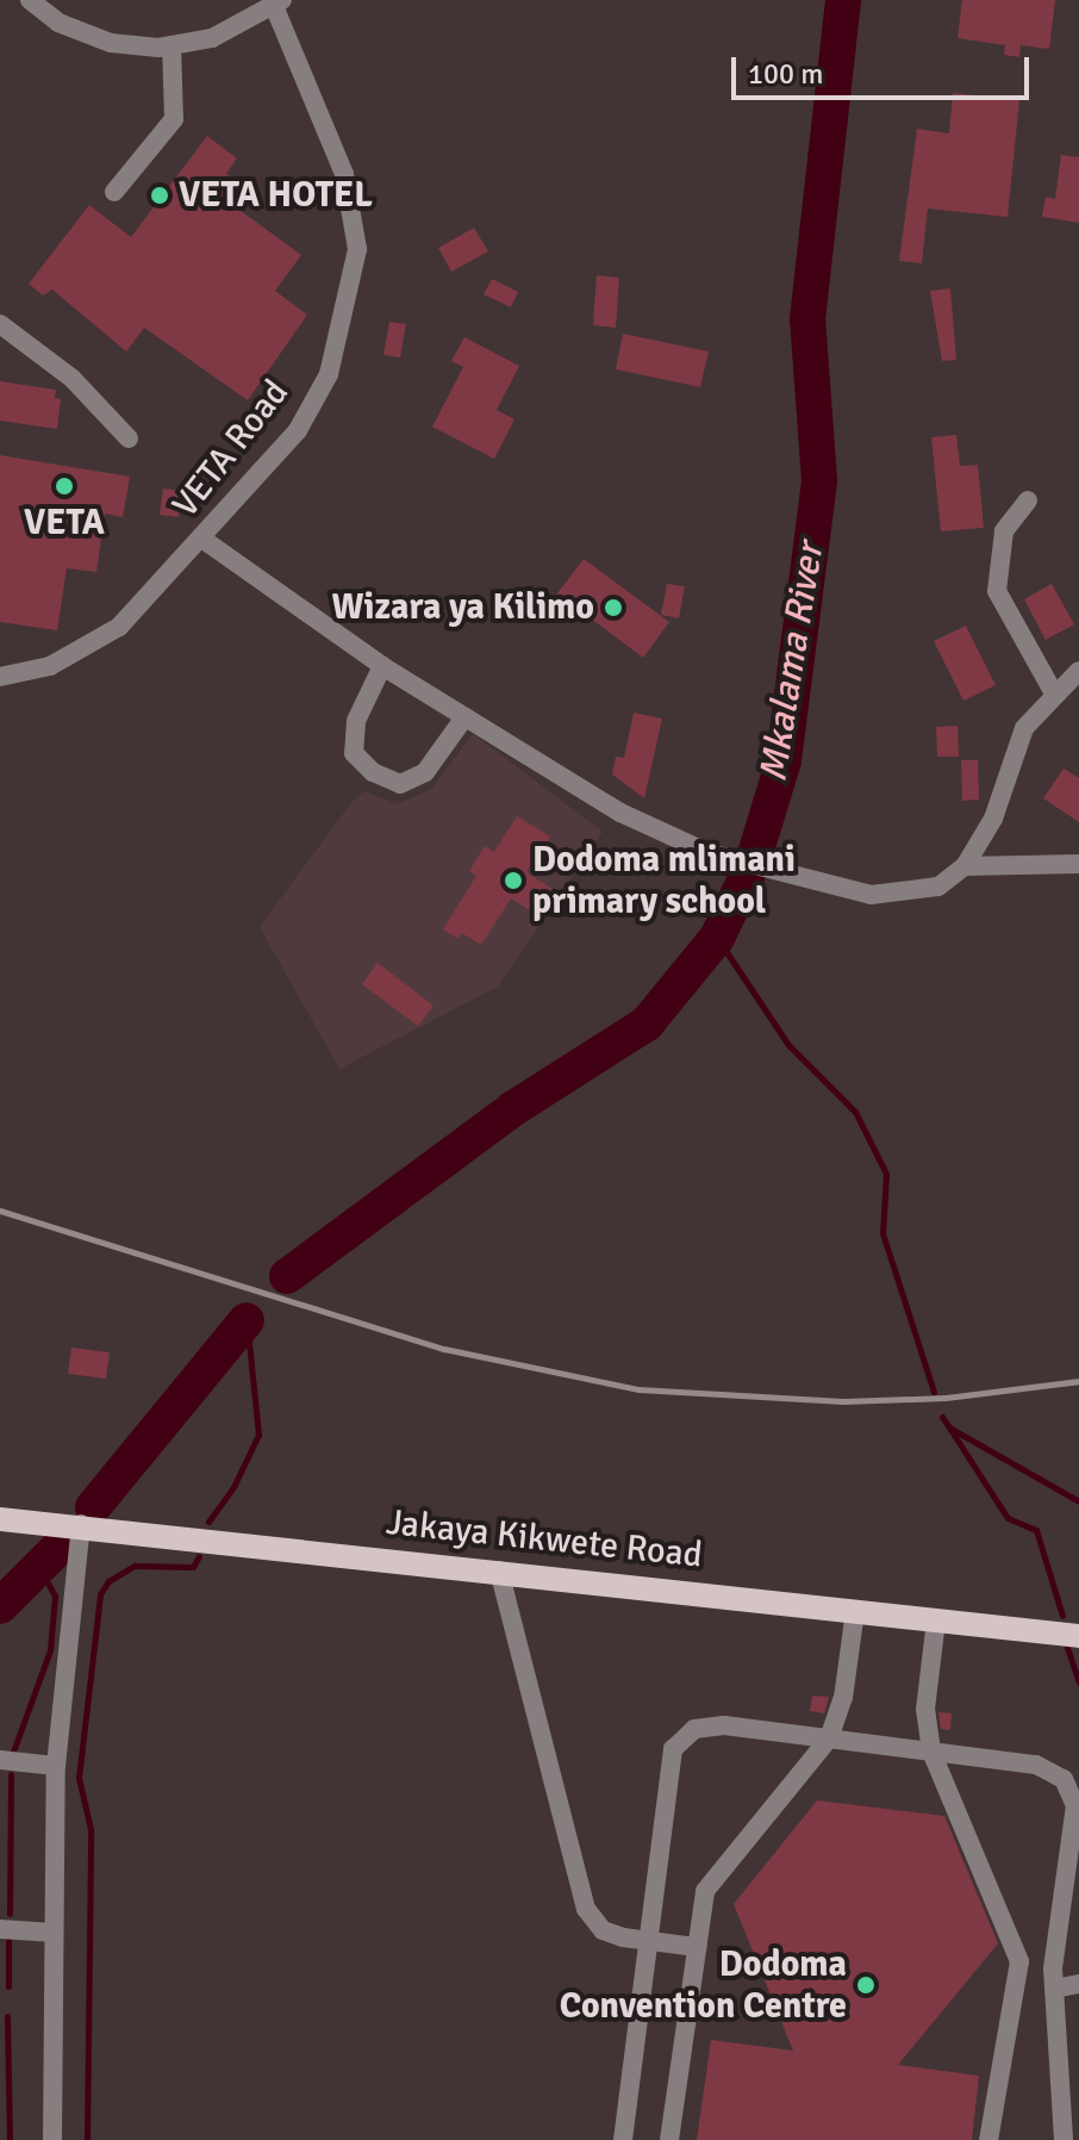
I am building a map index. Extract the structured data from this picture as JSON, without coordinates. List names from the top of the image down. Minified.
{"streets":{"main road":["Jakaya Kikwete Road"],"street":["VETA Road"]},"water":["Mkalama River"],"places":["VETA HOTEL","VETA","Wizara ya Kilimo","Dodoma mlimani primary school","Dodoma Convention Centre"],"scale_bar":"100 m"}
